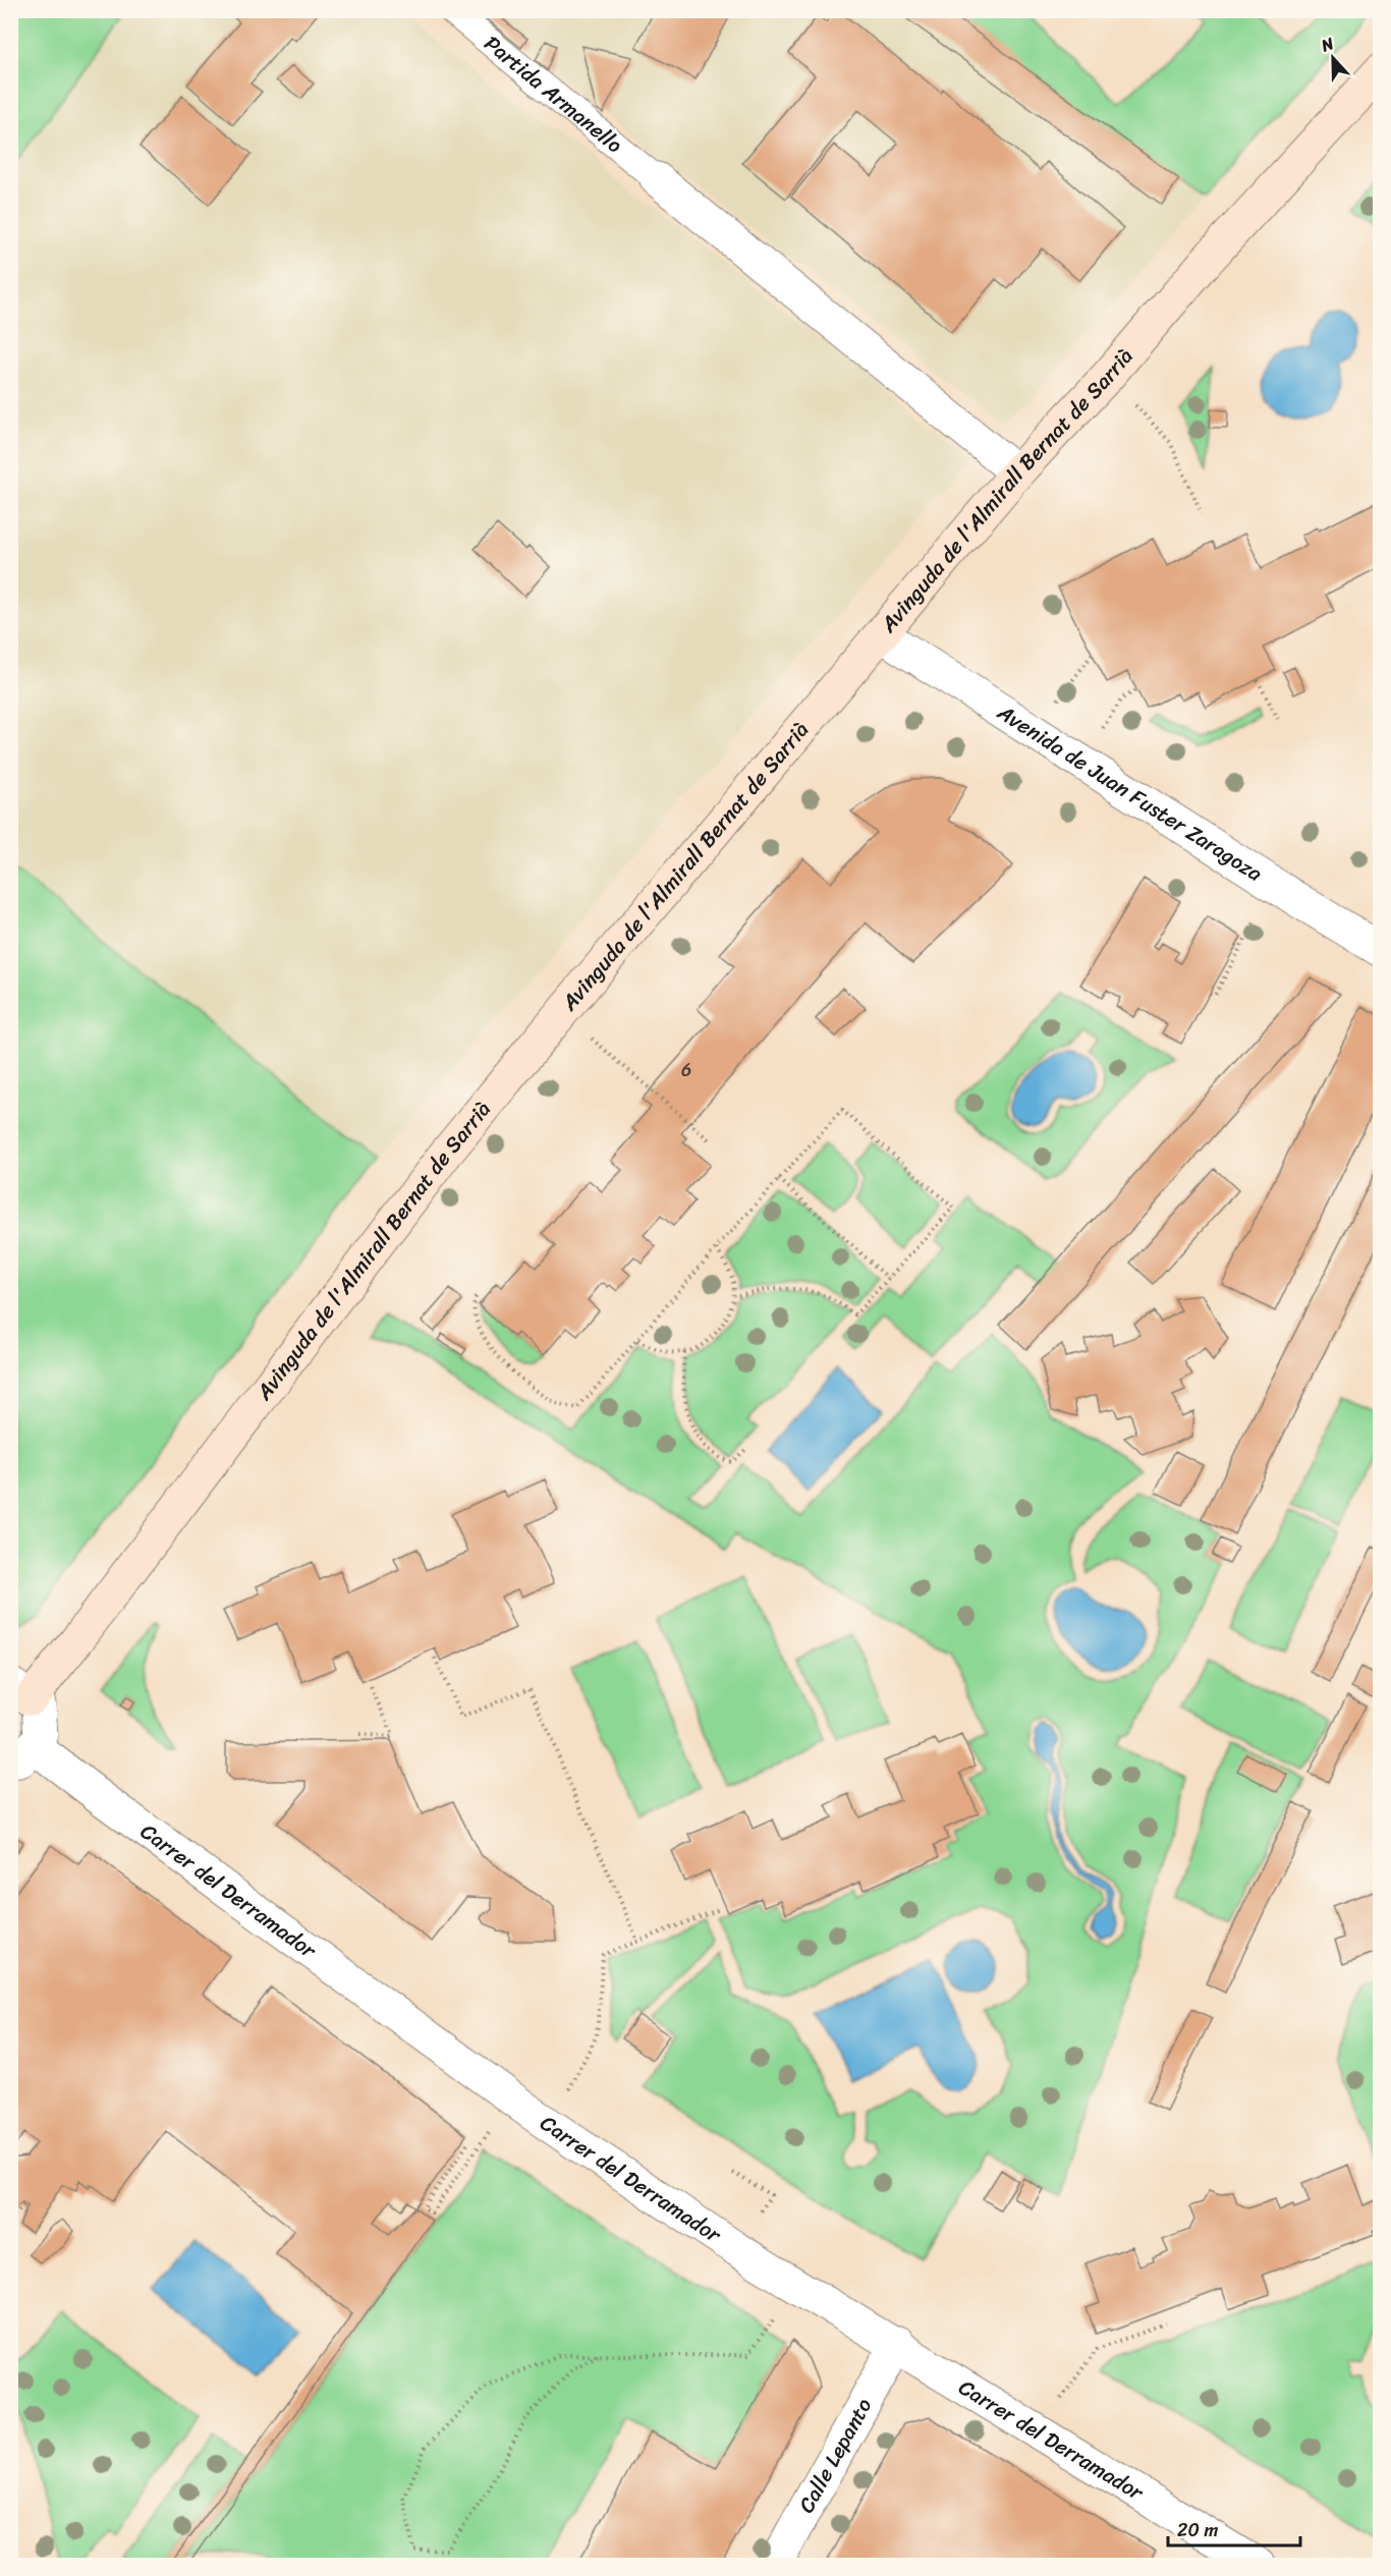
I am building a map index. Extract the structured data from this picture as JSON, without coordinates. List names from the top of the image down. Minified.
{"streets":{"street":["Avinguda de l'Almirall Bernat de Sarrià","Avenida de Juan Fuster Zaragoza","Carrer del Derramador","Calle Lepanto"],"lane":["Partida Armanello"]},"crossings":[["Avinguda de l'Almirall Bernat de Sarrià","Avenida de Juan Fuster Zaragoza"],["Carrer del Derramador","Calle Lepanto"]],"house_numbers":["6"],"scale_bar":"20 m","north":"top"}
